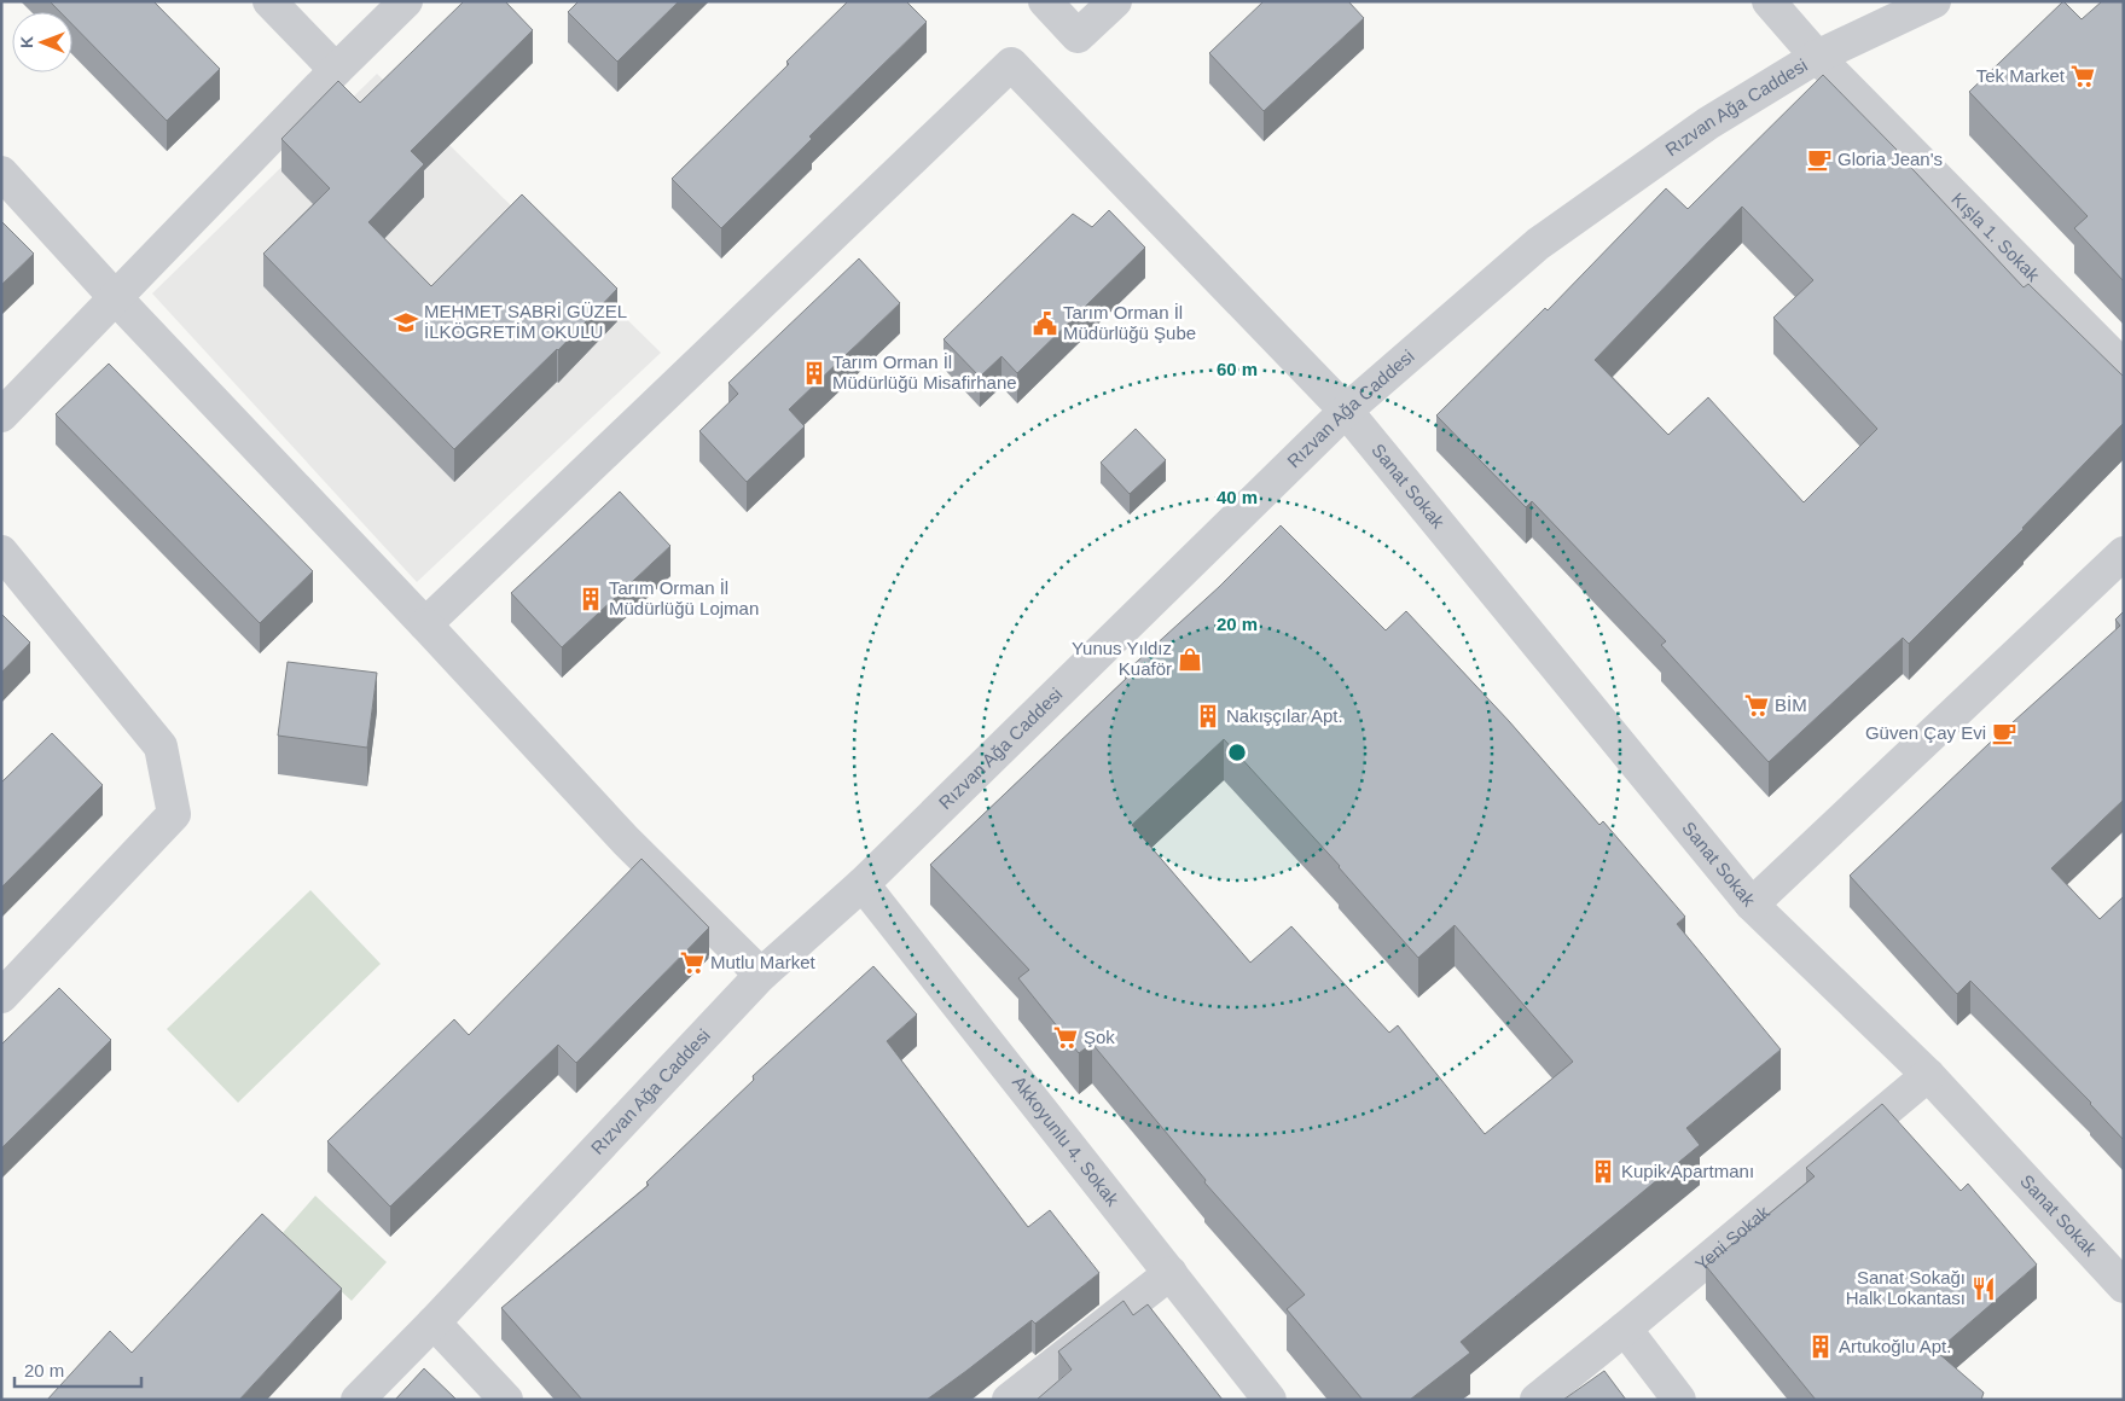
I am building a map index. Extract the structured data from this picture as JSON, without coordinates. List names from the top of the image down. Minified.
{"streets":{"street":["Rızvan Ağa Caddesi","Kışla 1. Sokak","Sanat Sokak","Akkoyunlu 4. Sokak","Yeni Sokak"]},"crossings":[["Rızvan Ağa Caddesi","Kışla 1. Sokak"],["Rızvan Ağa Caddesi","Sanat Sokak"],["Rızvan Ağa Caddesi","Akkoyunlu 4. Sokak"],["Sanat Sokak","Yeni Sokak"]],"places":{"supermarket":["Tek Market","BİM","Mutlu Market","Şok"],"cafe":["Gloria Jean's","Güven Çay Evi"],"school or university":["MEHMET SABRİ GÜZEL İLKÖGRETİM OKULU"],"public building":["Tarım Orman İl Müdürlüğü Şube"],"building":["Tarım Orman İl Müdürlüğü Misafirhane","Tarım Orman İl Müdürlüğü Lojman","Nakışçılar Apt.","Kupik Apartmanı","Artukoğlu Apt."],"shop":["Yunus Yıldız Kuaför"],"restaurant":["Sanat Sokağı Halk Lokantası"]},"scale_bar":"20 m","north":"left","rings":["60 m","40 m","20 m"]}
